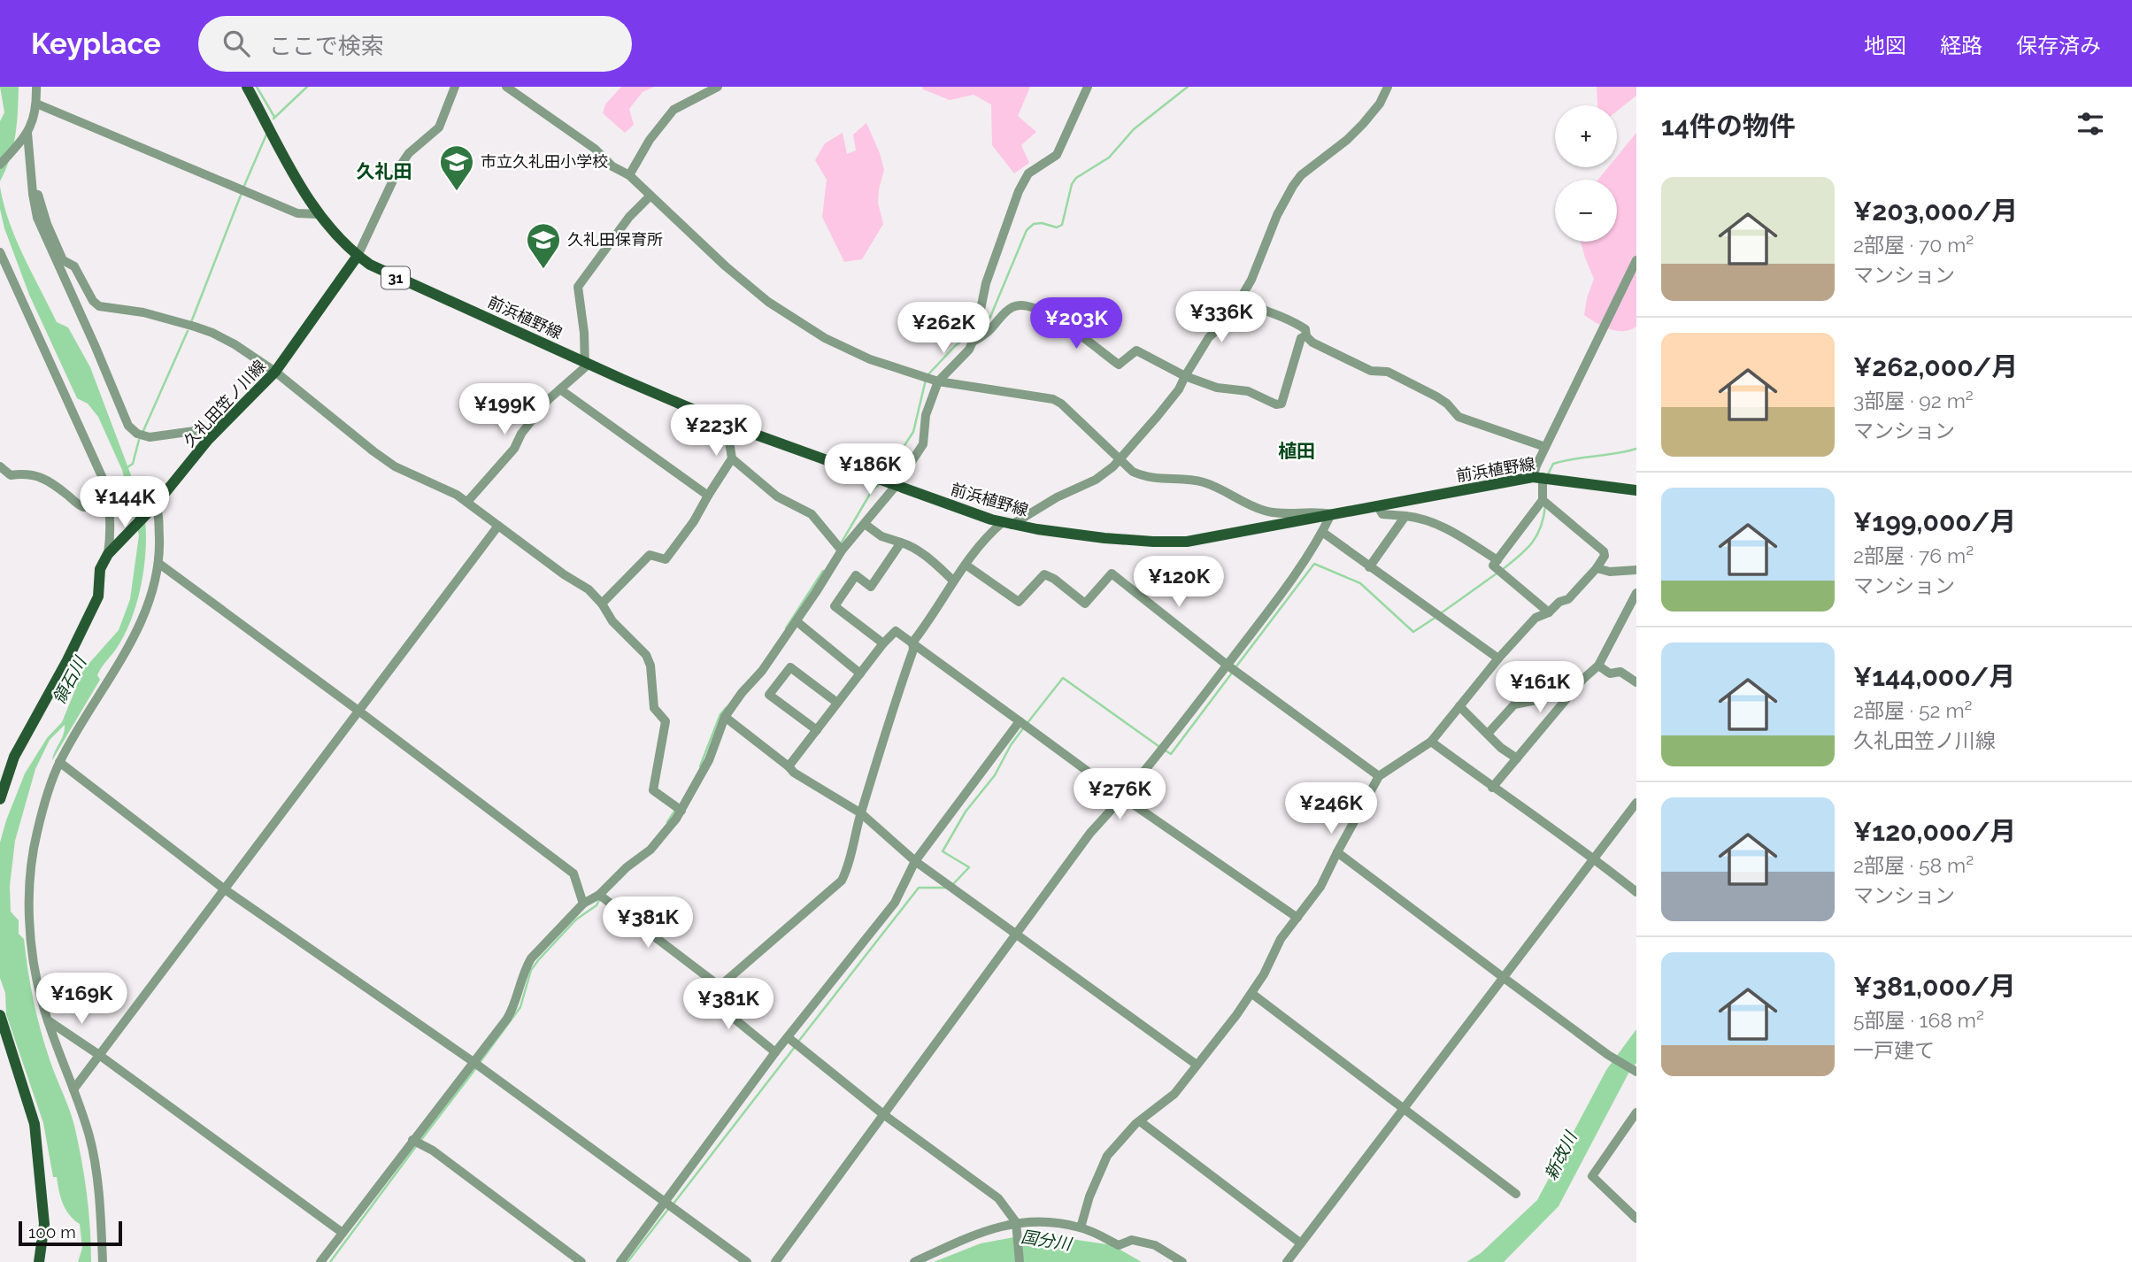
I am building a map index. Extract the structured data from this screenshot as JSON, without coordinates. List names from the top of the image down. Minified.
{"streets":{"main road":["31","前浜植野線","久礼田笠ノ川線"]},"crossings":[["前浜植野線","久礼田笠ノ川線"]],"districts":["久礼田","植田"],"water":["領石川","新改川","国分川"],"places":{"school or university":["市立久礼田小学校","久礼田保育所"]},"scale_bar":"100 m","page":{"header":"Keyplace","search":"ここで検索","nav":["地図","経路","保存済み"],"heading":"14件の物件","map_buttons":["+","−"],"list":[{"name":"¥203,000/月","note":"2部屋 · 70 m² · マンション"},{"name":"¥262,000/月","note":"3部屋 · 92 m² · マンション"},{"name":"¥199,000/月","note":"2部屋 · 76 m² · マンション"},{"name":"¥144,000/月","note":"2部屋 · 52 m² · 久礼田笠ノ川線"},{"name":"¥120,000/月","note":"2部屋 · 58 m² · マンション"},{"name":"¥381,000/月","note":"5部屋 · 168 m² · 一戸建て"}],"price":["¥336K","¥203K","¥262K","¥199K","¥223K","¥186K","¥144K","¥120K","¥161K","¥276K","¥246K","¥381K","¥169K","¥381K"],"scale":"100 m"}}
